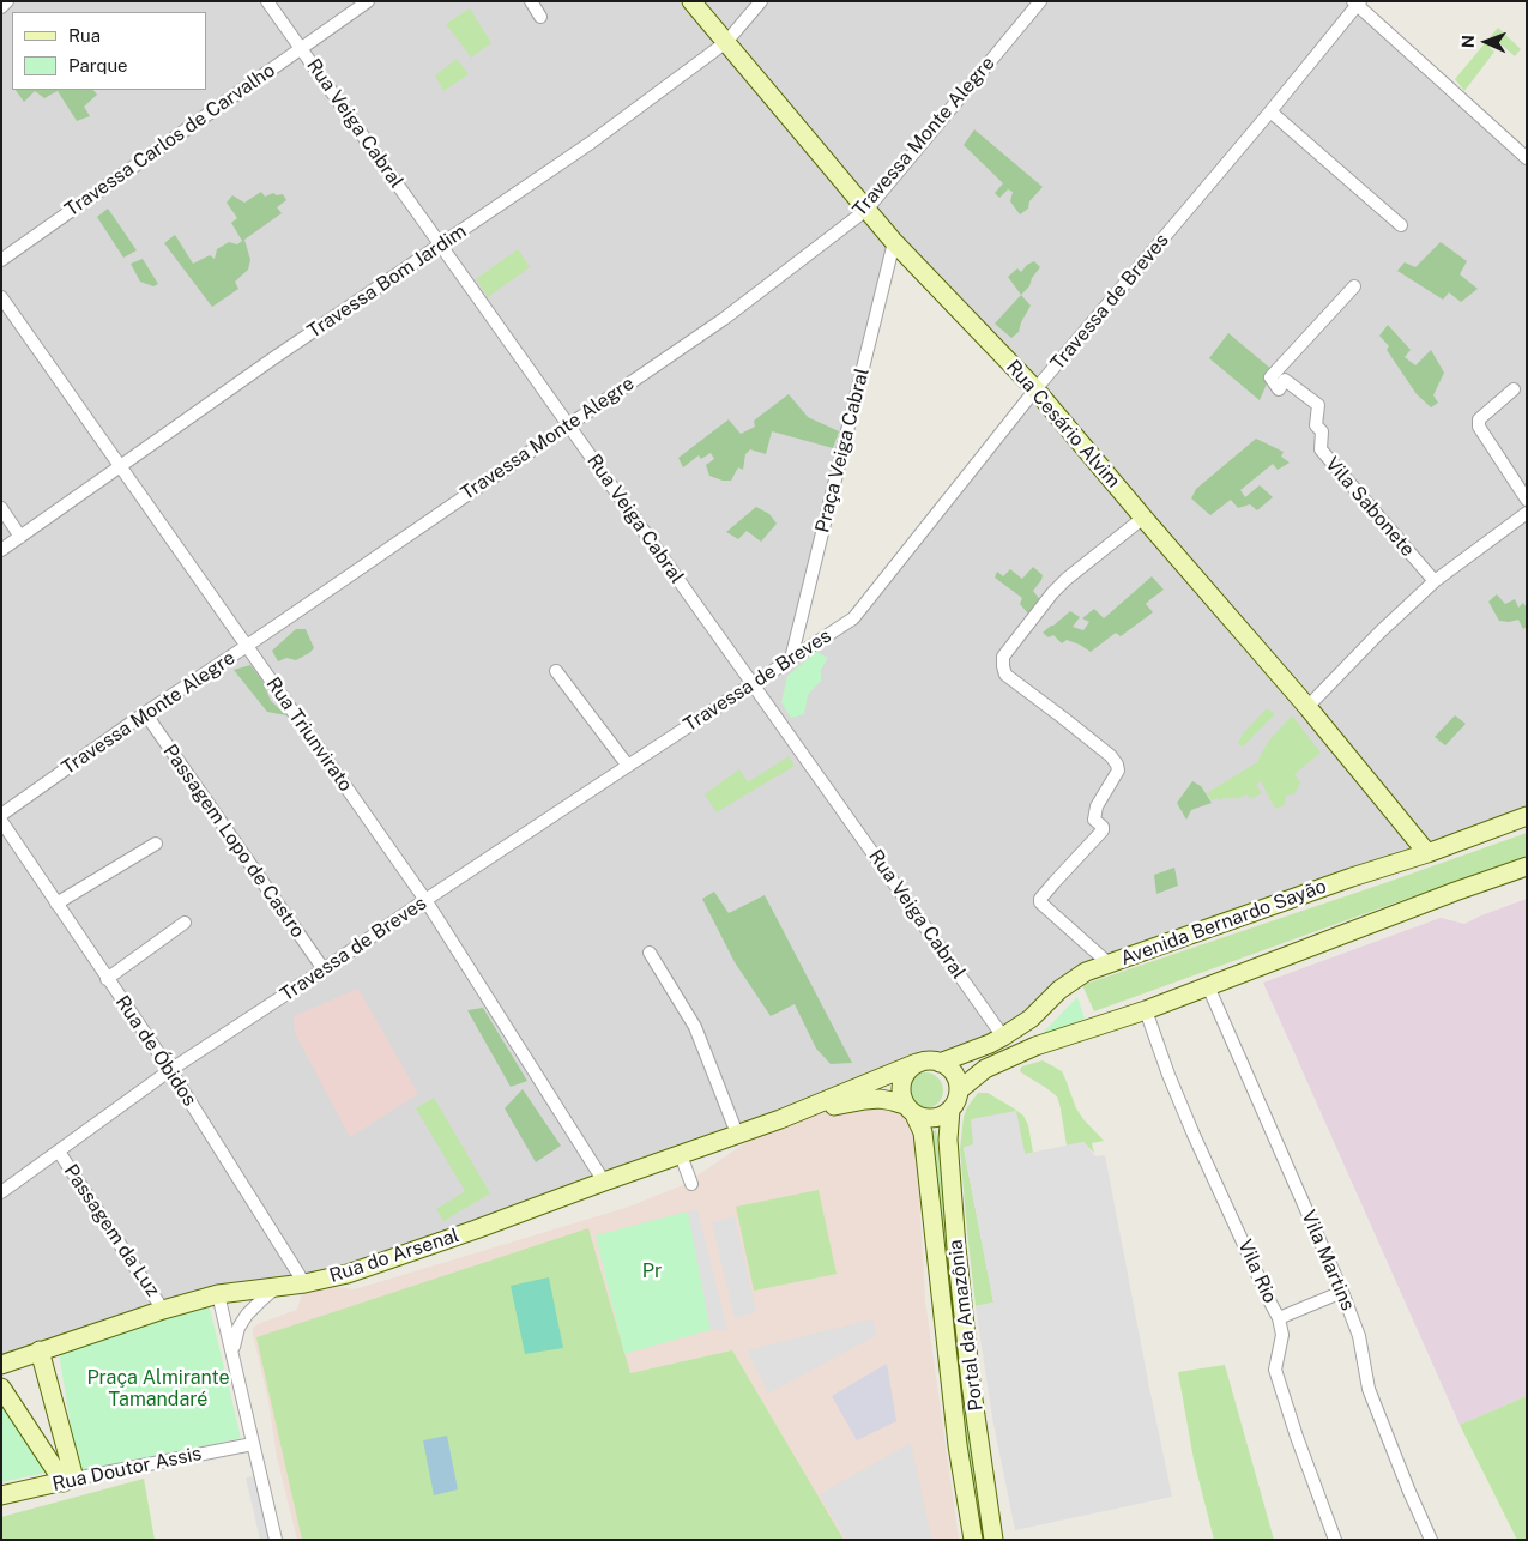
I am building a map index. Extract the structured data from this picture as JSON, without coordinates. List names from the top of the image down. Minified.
{"streets":{"street":["Rua Veiga Cabral","Travessa Monte Alegre","Travessa Carlos de Carvalho","Travessa Bom Jardim","Travessa de Breves","Rua Cesário Alvim","Praça Veiga Cabral","Vila Sabonete","Rua Triunvirato","Passagem Lopo de Castro","Avenida Bernardo Sayão","Rua de Óbidos","Passagem da Luz","Rua do Arsenal","Vila Martins","Vila Rio","Portal da Amazônia","Rua Doutor Assis"]},"crossings":[["Rua Veiga Cabral","Travessa Monte Alegre"],["Rua Veiga Cabral","Travessa Carlos de Carvalho"],["Rua Veiga Cabral","Travessa Bom Jardim"],["Rua Veiga Cabral","Travessa de Breves"],["Rua Veiga Cabral","Avenida Bernardo Sayão"],["Travessa Monte Alegre","Rua Cesário Alvim"],["Travessa Monte Alegre","Rua Triunvirato"],["Travessa Monte Alegre","Passagem Lopo de Castro"],["Travessa Bom Jardim","Rua Cesário Alvim"],["Travessa Bom Jardim","Rua Triunvirato"],["Travessa de Breves","Rua Cesário Alvim"],["Travessa de Breves","Praça Veiga Cabral"],["Travessa de Breves","Rua Triunvirato"],["Travessa de Breves","Passagem Lopo de Castro"],["Travessa de Breves","Rua de Óbidos"],["Travessa de Breves","Passagem da Luz"],["Rua Cesário Alvim","Praça Veiga Cabral"],["Rua Cesário Alvim","Avenida Bernardo Sayão"],["Rua Triunvirato","Rua do Arsenal"],["Avenida Bernardo Sayão","Rua do Arsenal"],["Avenida Bernardo Sayão","Portal da Amazônia"],["Rua de Óbidos","Rua do Arsenal"],["Passagem da Luz","Rua do Arsenal"],["Rua do Arsenal","Portal da Amazônia"]],"parks":["Pr","Praça Almirante Tamandaré"],"legend":["Rua","Parque"],"north":"left"}
